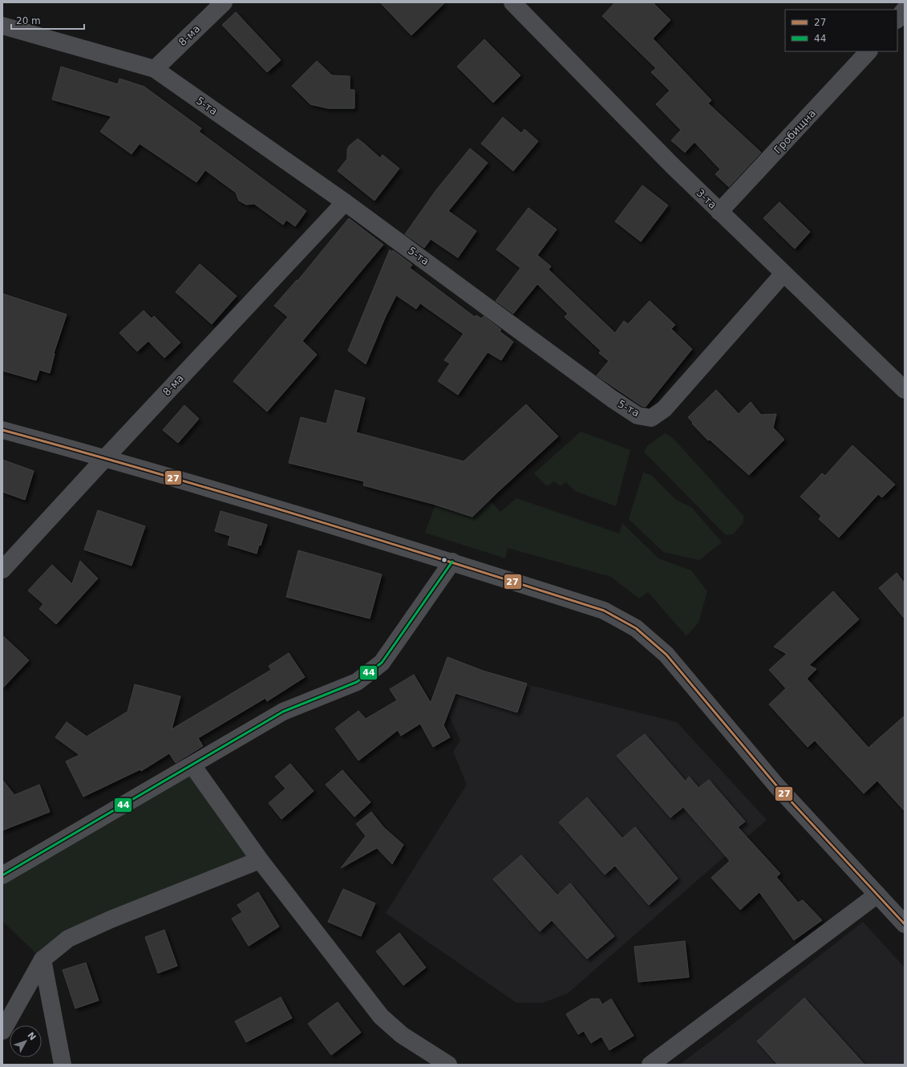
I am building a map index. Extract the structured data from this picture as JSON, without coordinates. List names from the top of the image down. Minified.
{"streets":{"street":["8-ма","5-та","Гробищна","3-та"]},"crossings":[["8-ма","5-та"],["5-та","3-та"],["Гробищна","3-та"]],"lines":["transit line 27","transit line 44"],"legend":["27","44"],"scale_bar":"20 m","north":"top right"}
